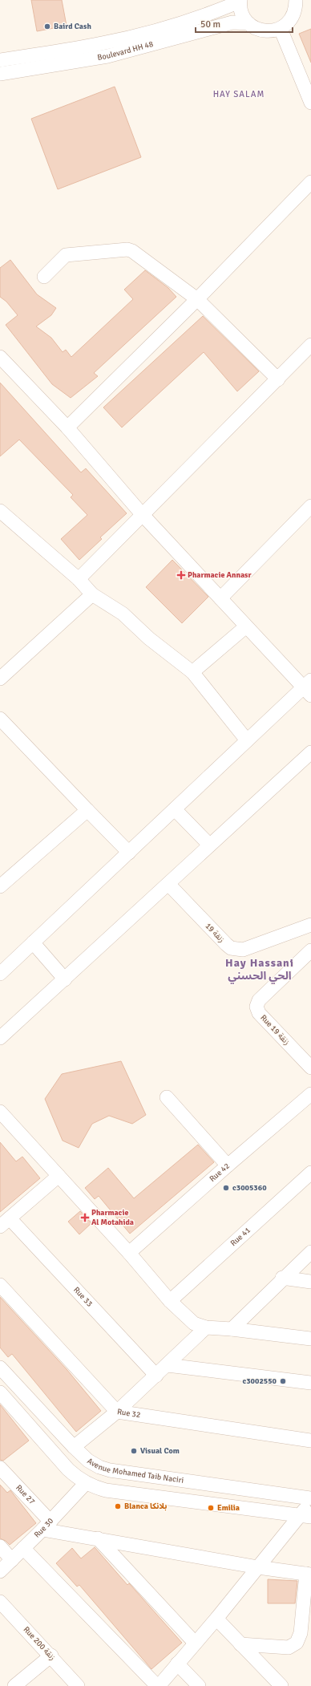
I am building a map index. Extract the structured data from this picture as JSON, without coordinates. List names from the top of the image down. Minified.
{"streets":{"street":["Boulevard HH 48","19 زنقة","Rue 19 زنقة","Rue 42","Rue 41","Rue 33","Rue 32","Avenue Mohamed Taib Naciri","Rue 27","Rue 30","Rue 200 زنقة"]},"crossings":[["Rue 27","Rue 30"]],"districts":["HAY SALAM","Hay Hassani الحي الحسني"],"places":{"other":["Baird Cash","c3005360","c3002550","Visual Com","Blanca بلانكا","Emilia"],"health":["Pharmacie Annasr","Pharmacie Al Motahida"]},"scale_bar":"50 m"}
